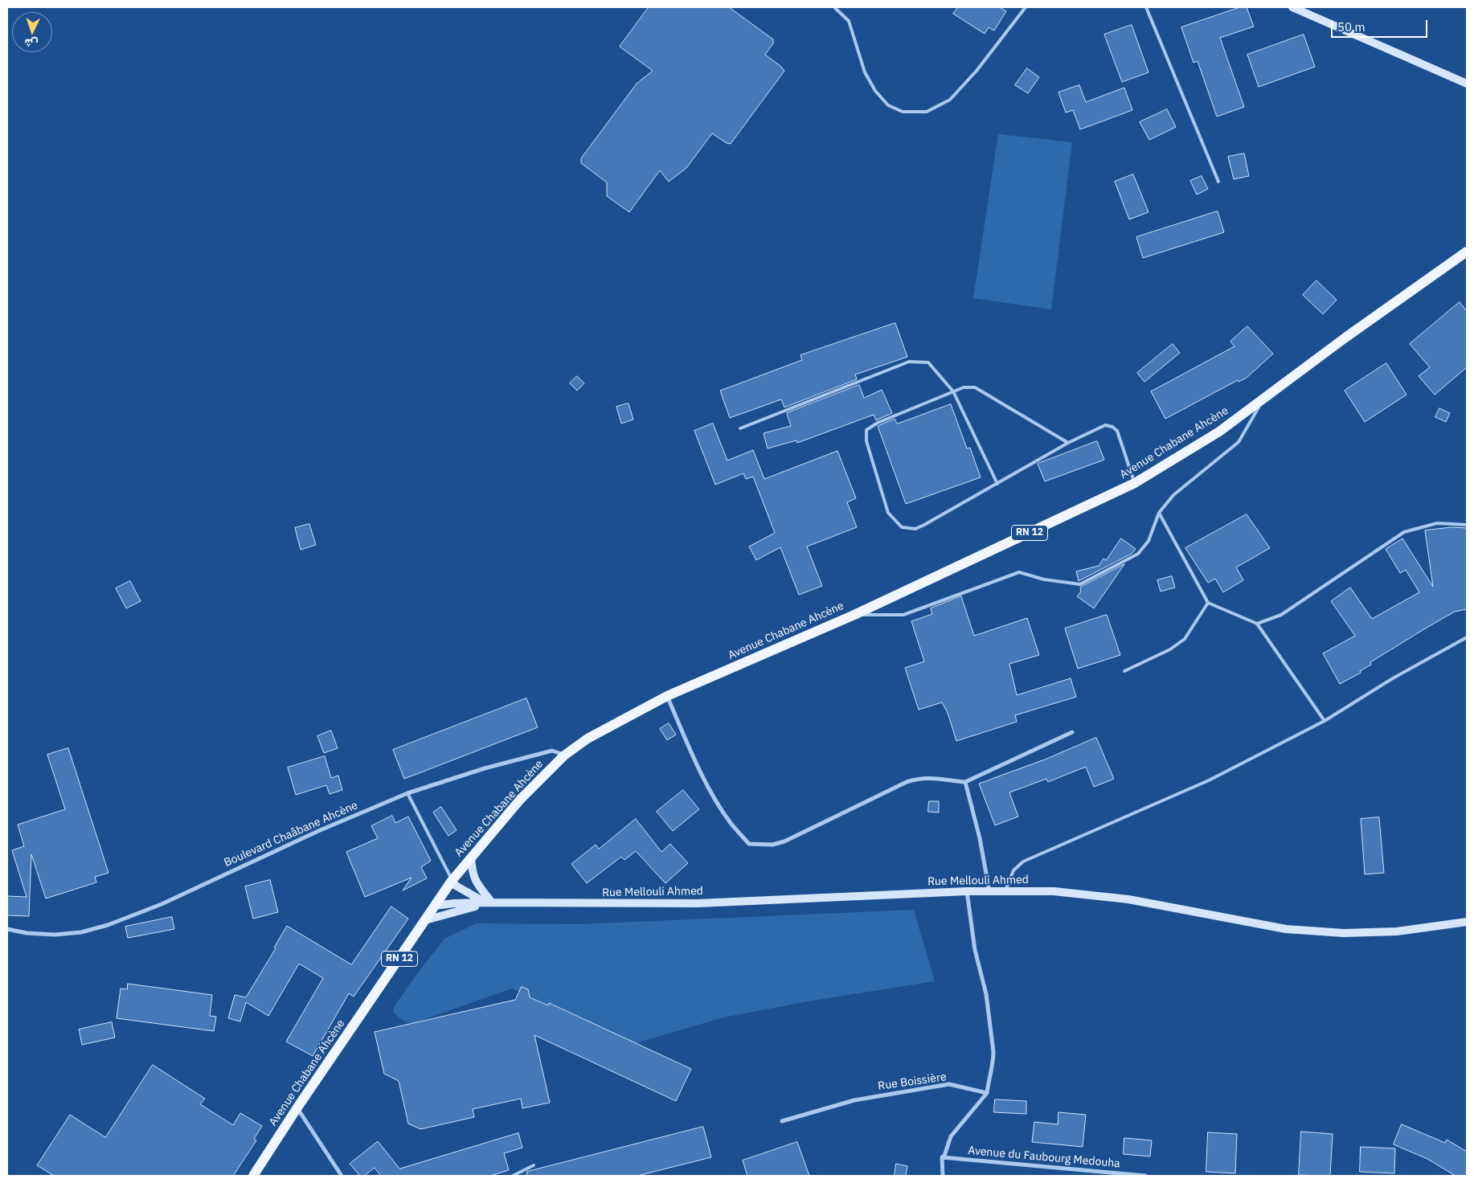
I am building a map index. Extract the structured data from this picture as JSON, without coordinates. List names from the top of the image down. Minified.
{"streets":{"main road":["Avenue Chabane Ahcène","RN 12"],"street":["Boulevard Chaâbane Ahcène","Rue Mellouli Ahmed","Rue Boissière","Avenue du Faubourg Medouha"]},"crossings":[["Avenue Chabane Ahcène","Boulevard Chaâbane Ahcène"],["Avenue Chabane Ahcène","Rue Mellouli Ahmed"]],"scale_bar":"50 m","north":"bottom"}
